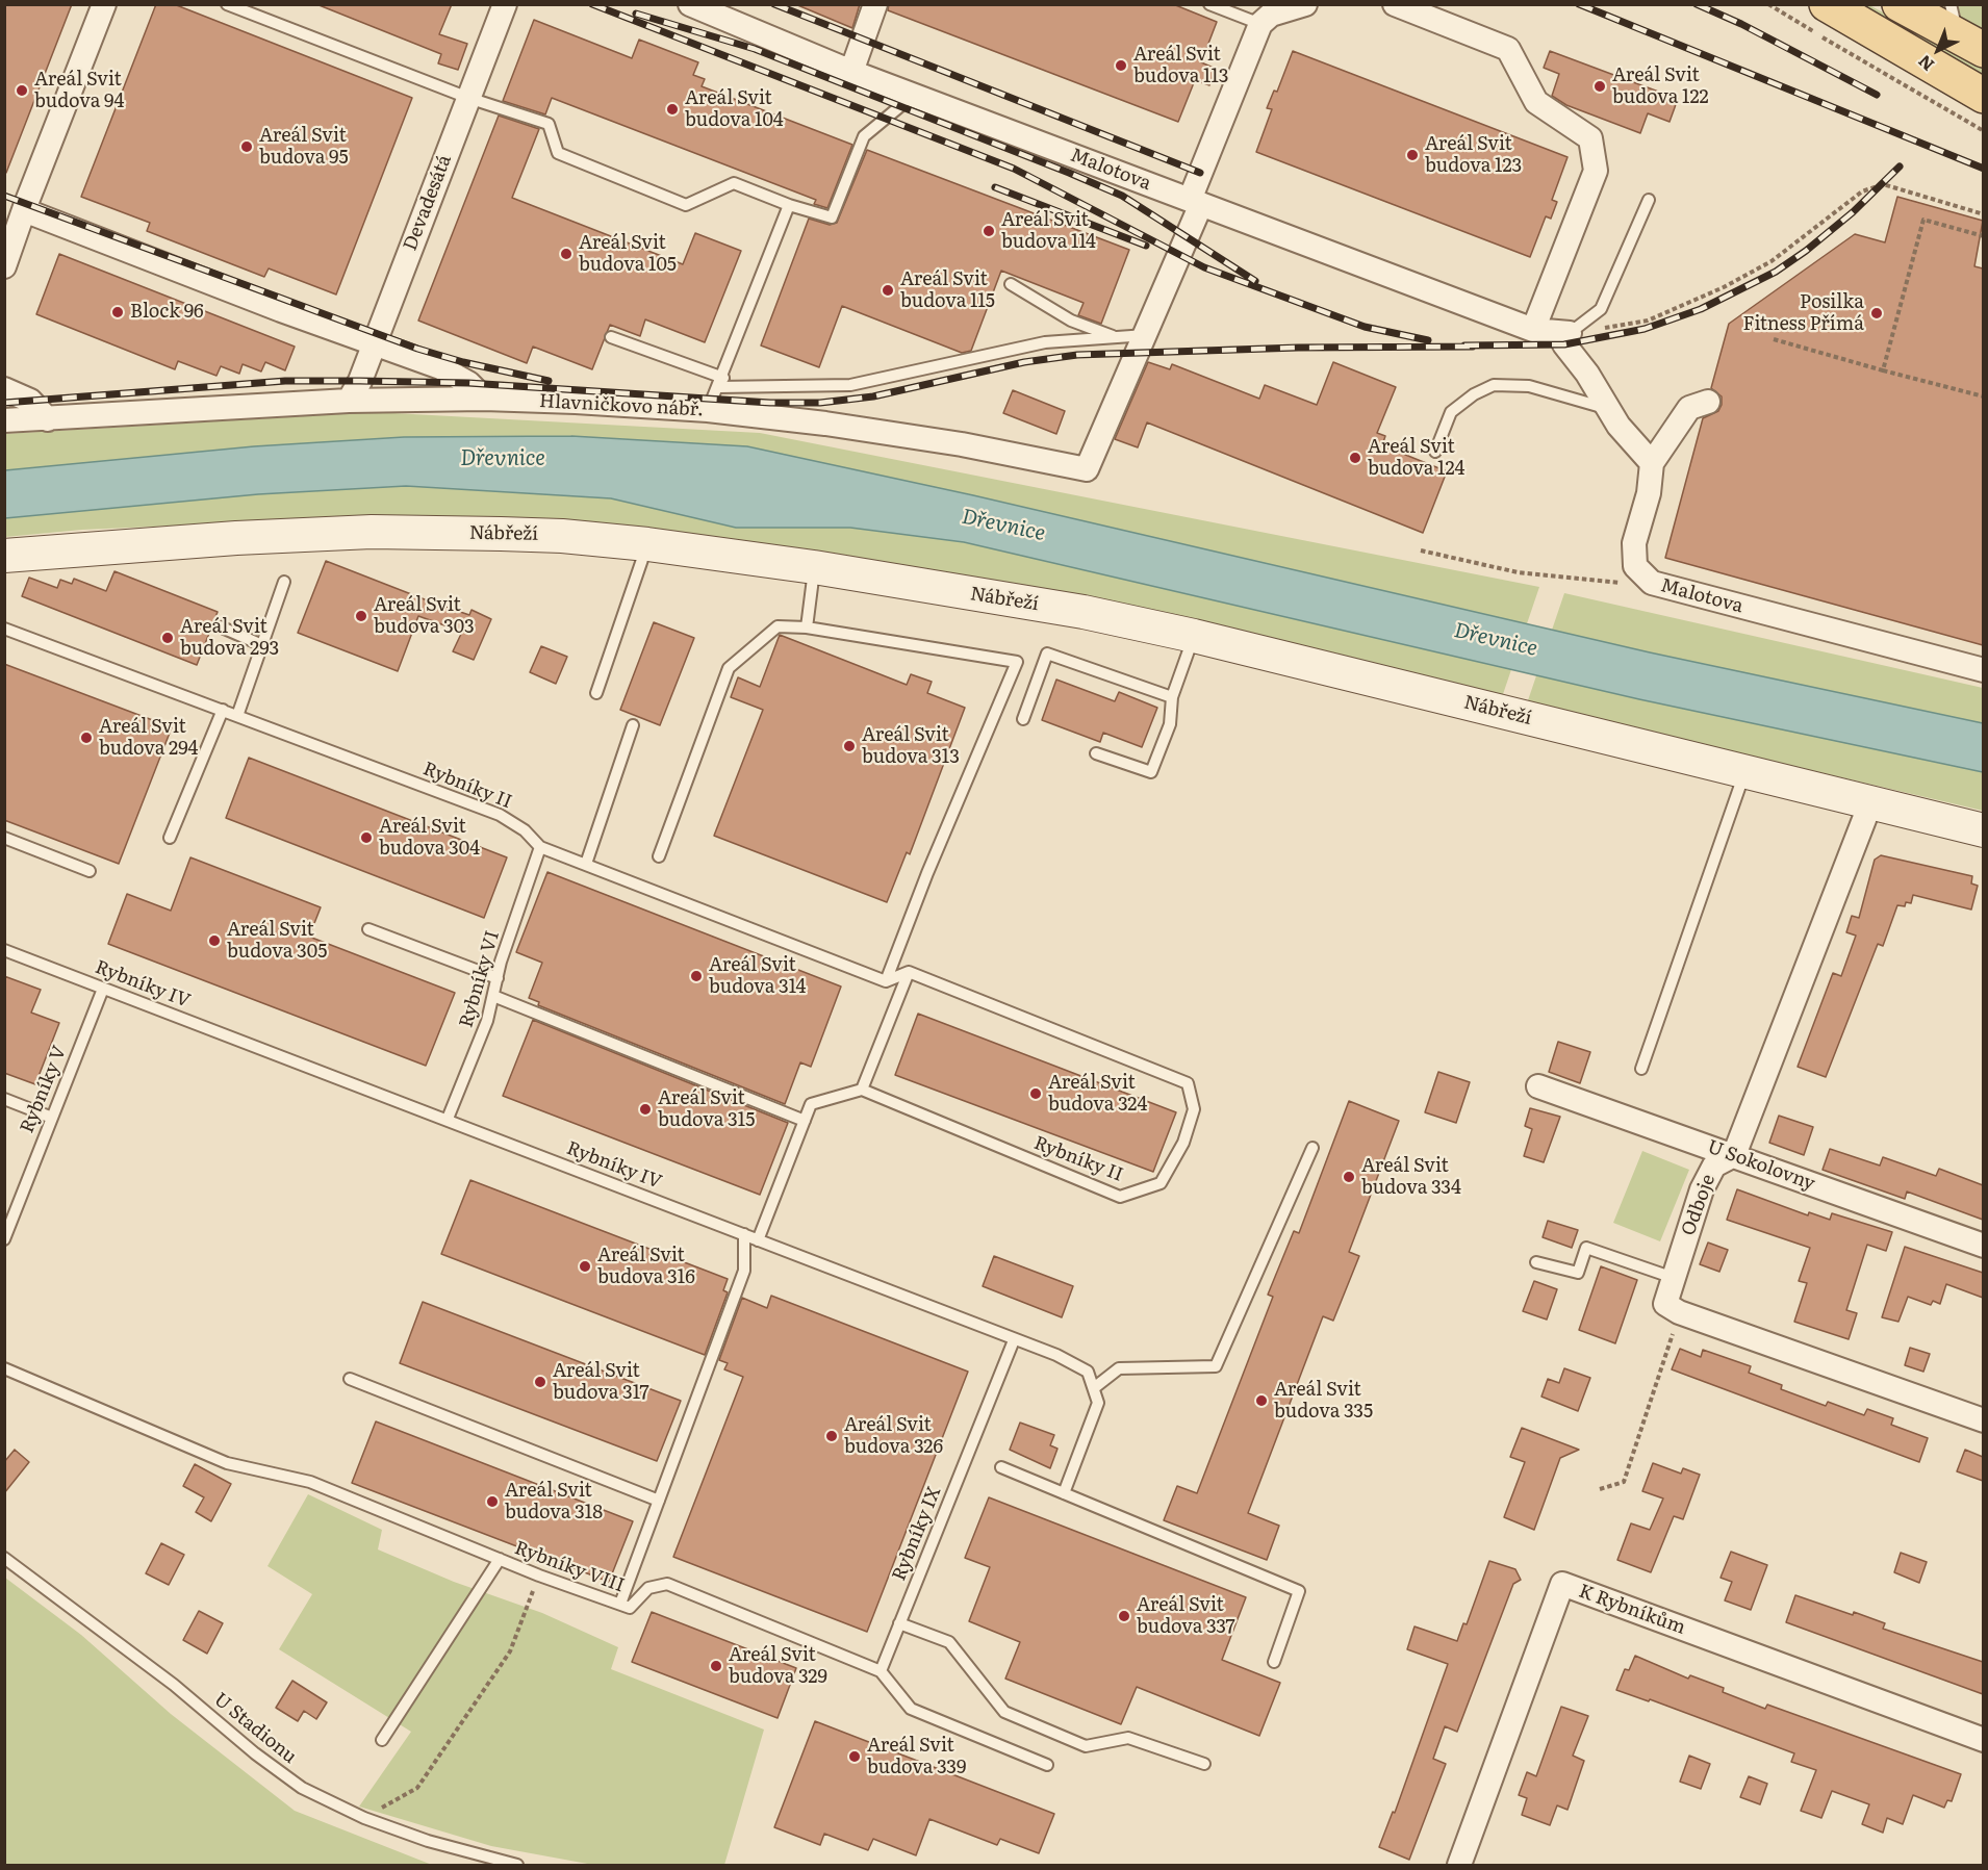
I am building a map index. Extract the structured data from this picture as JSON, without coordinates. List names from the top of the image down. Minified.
{"streets":{"street":["Malotova","Devadesátá","Hlavničkovo nábř.","Nábřeží","U Sokolovny","Odboje","K Rybníkům"],"lane":["Rybníky II","Rybníky VI","Rybníky IV","Rybníky V","Rybníky IX","Rybníky VIII","U Stadionu"]},"crossings":[["Devadesátá","Hlavničkovo nábř."],["Nábřeží","Odboje"],["Rybníky II","Rybníky VI"],["Rybníky VI","Rybníky IV"],["Rybníky IV","Rybníky V"],["Rybníky IV","Rybníky IX"],["U Sokolovny","Odboje"],["Rybníky IX","Rybníky VIII"]],"water":["Dřevnice"],"places":["Areál Svit budova 113","Areál Svit budova 122","Areál Svit budova 94","Areál Svit budova 104","Areál Svit budova 95","Areál Svit budova 123","Areál Svit budova 114","Areál Svit budova 105","Areál Svit budova 115","Block 96","Posilka Fitness Přímá","Areál Svit budova 124","Areál Svit budova 303","Areál Svit budova 293","Areál Svit budova 294","Areál Svit budova 313","Areál Svit budova 304","Areál Svit budova 305","Areál Svit budova 314","Areál Svit budova 324","Areál Svit budova 315","Areál Svit budova 334","Areál Svit budova 316","Areál Svit budova 317","Areál Svit budova 335","Areál Svit budova 326","Areál Svit budova 318","Areál Svit budova 337","Areál Svit budova 329","Areál Svit budova 339"],"north":"bottom left"}
